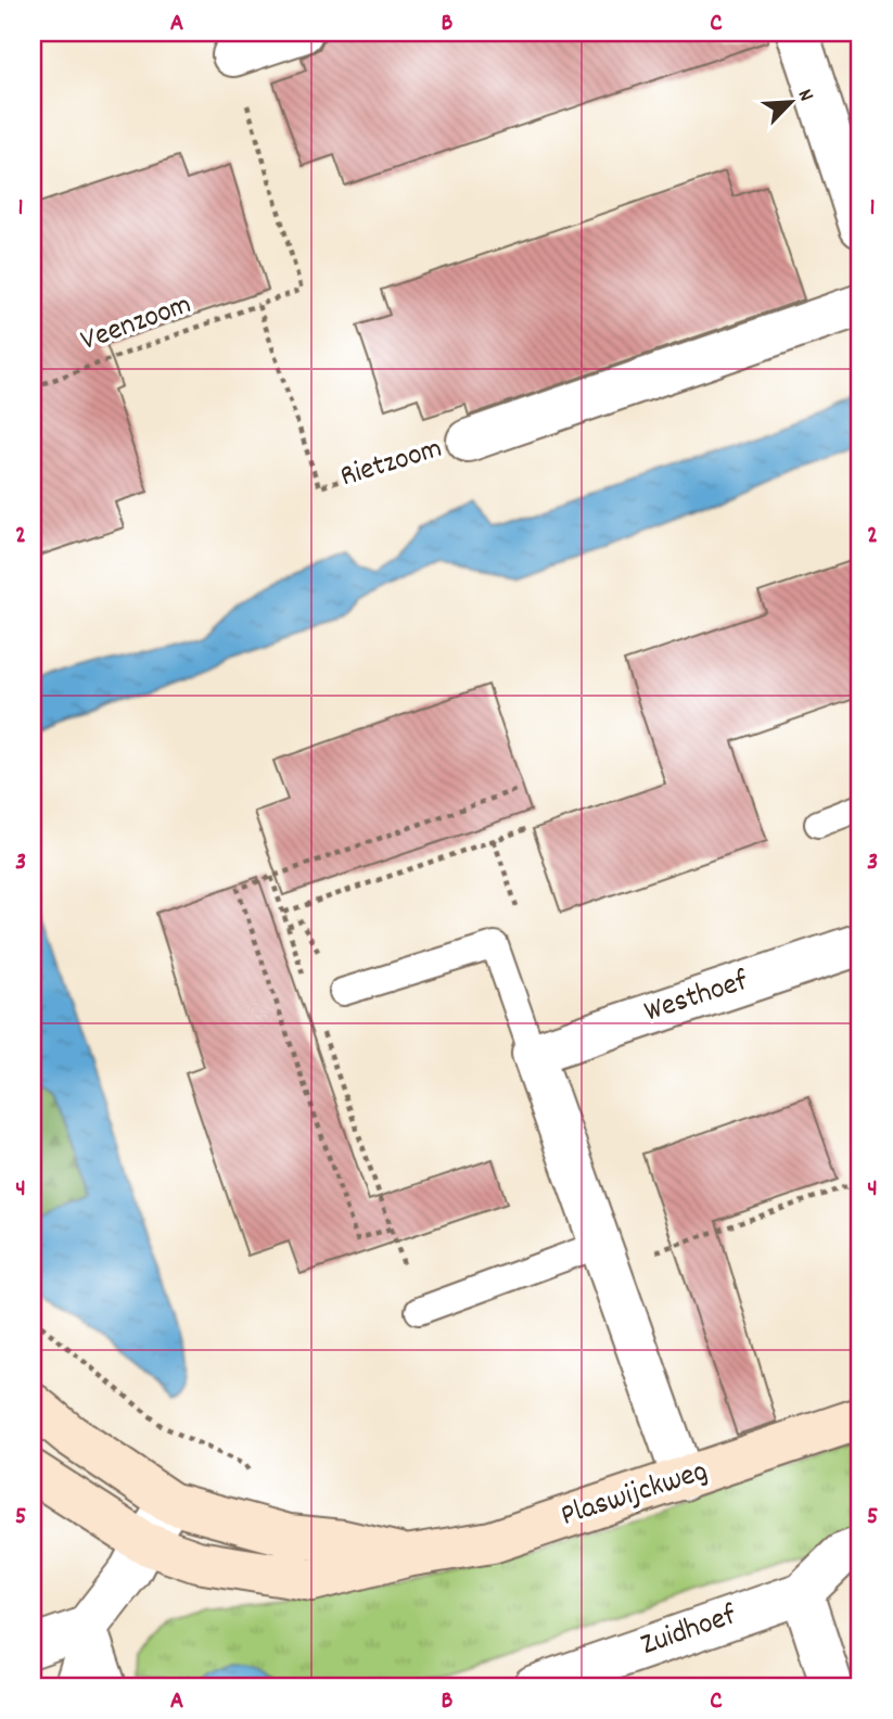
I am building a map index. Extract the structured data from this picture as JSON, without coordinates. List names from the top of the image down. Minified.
{"streets":{"street":["Rietzoom","Westhoef","Plaswijckweg","Zuidhoef"],"path":["Veenzoom"]},"crossings":[["Veenzoom","Rietzoom"]],"north":"top right","grid":{"columns":["A","B","C"],"rows":["1","2","3","4","5"]}}
